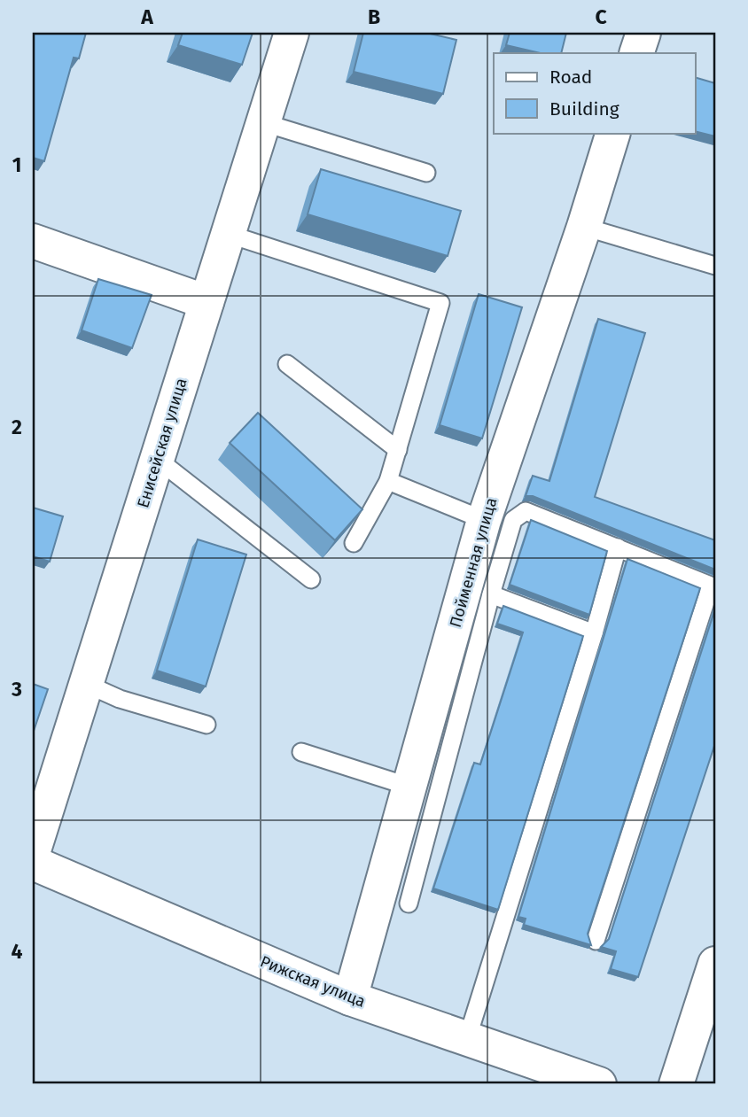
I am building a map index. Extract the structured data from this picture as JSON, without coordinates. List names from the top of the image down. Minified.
{"streets":{"street":["Енисейская улица","Пойменная улица","Рижская улица"]},"crossings":[["Пойменная улица","Рижская улица"]],"legend":["Road","Building"],"grid":{"columns":["A","B","C"],"rows":["1","2","3","4"]}}
